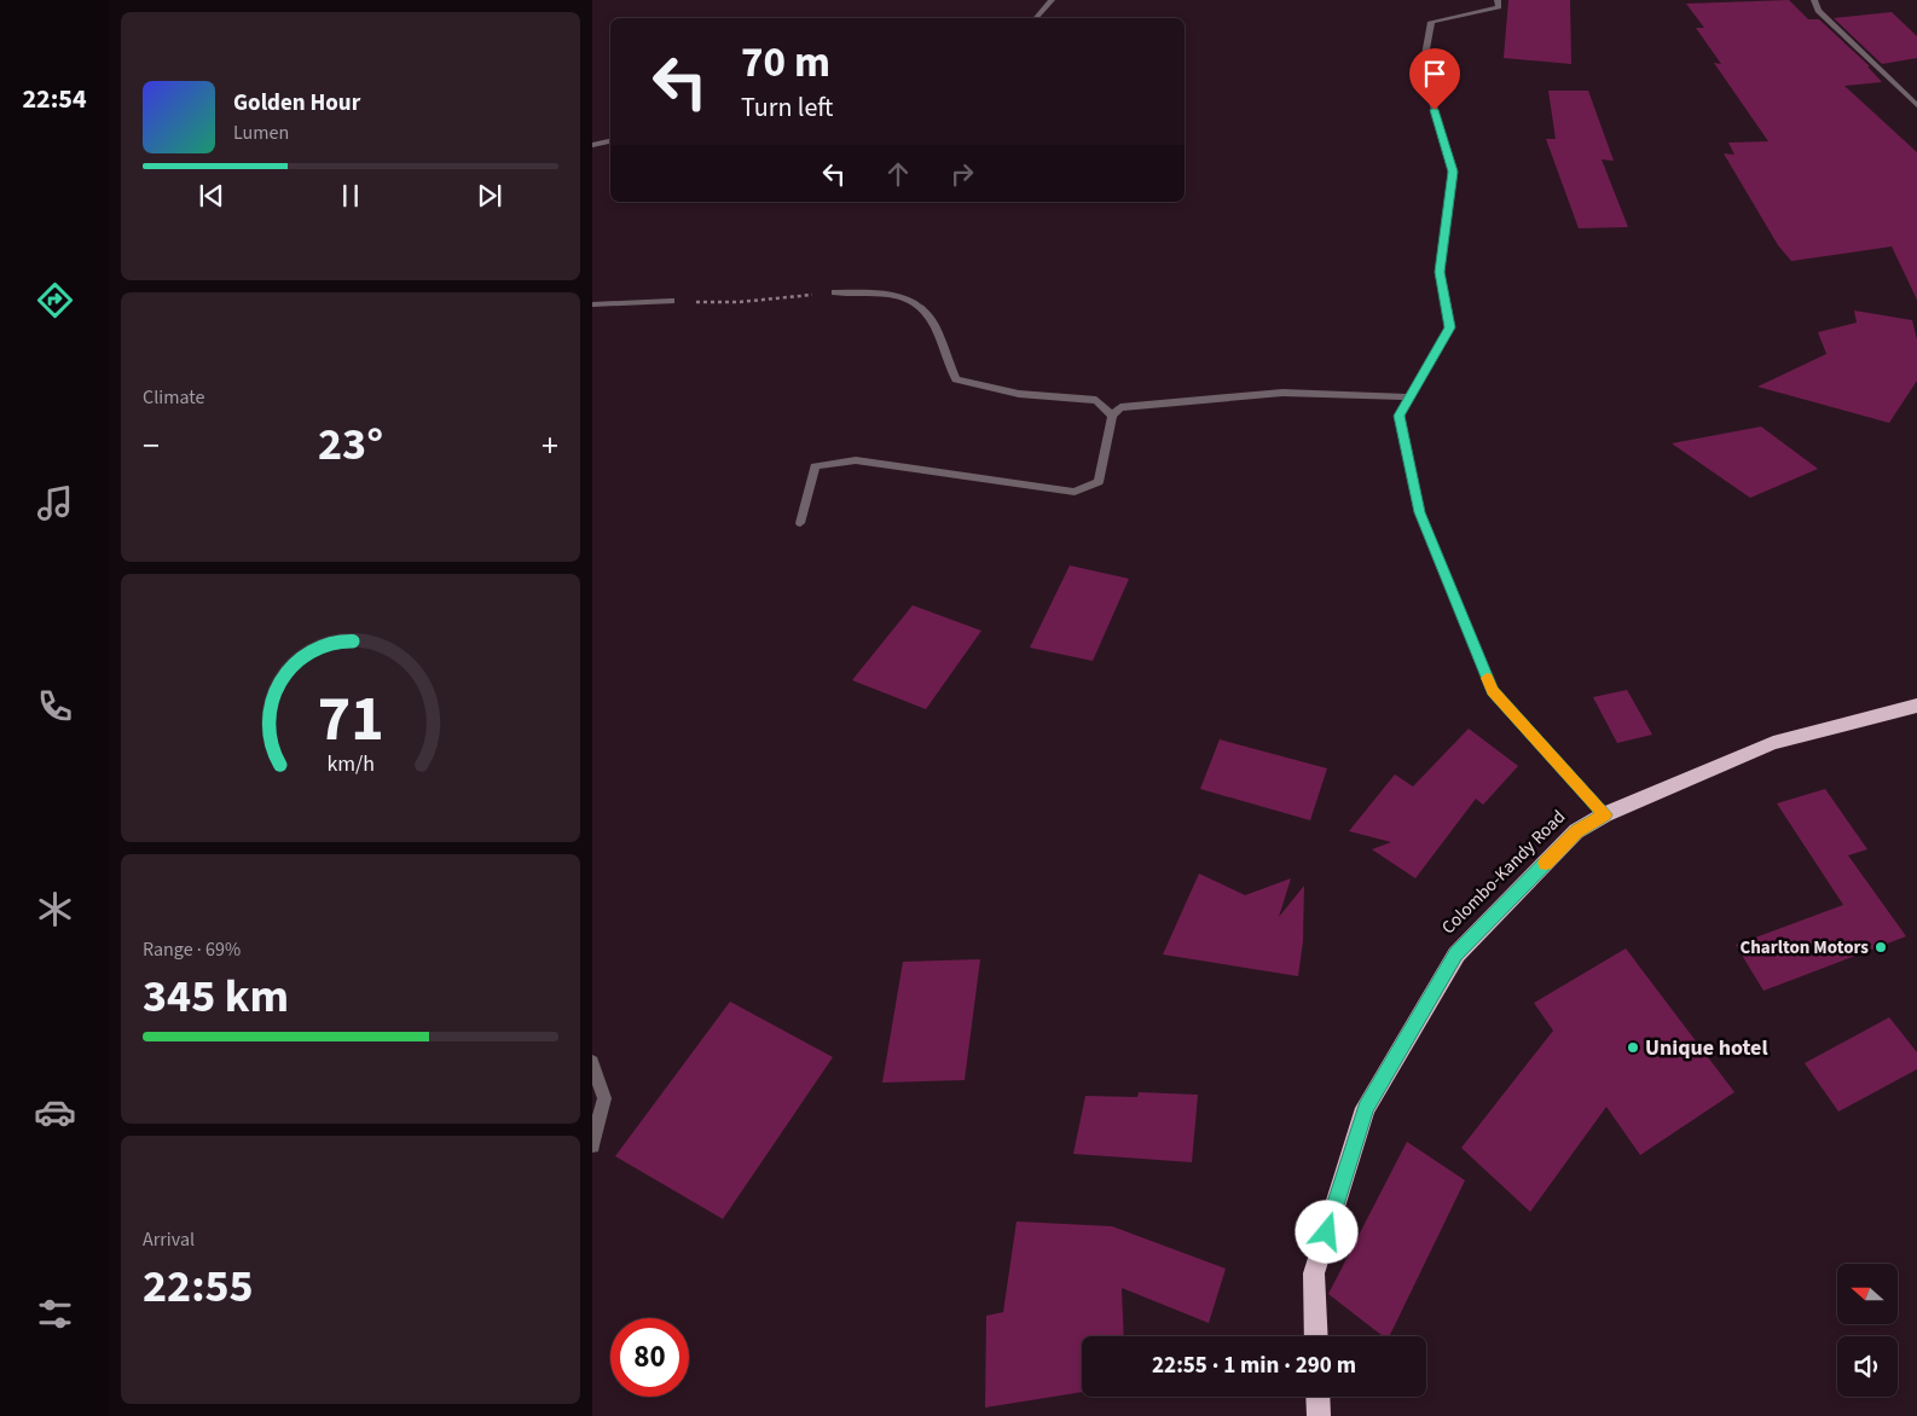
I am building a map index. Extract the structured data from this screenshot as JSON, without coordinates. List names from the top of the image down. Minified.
{"streets":{"highway":["Colombo-Kandy Road"]},"places":["Charlton Motors","Unique hotel"],"north":"left","page":{"tabs":"22:54","turn":["70 m","Turn left"],"song":["Golden Hour","Lumen"],"tile":["Climate",["Range · 69%","345 km"],["Arrival","22:55"]],"heat":["−","23°","+"],"limit":"80","trip":"22:55 · 1 min · 290 m","gauge":["71","km/h"]}}
